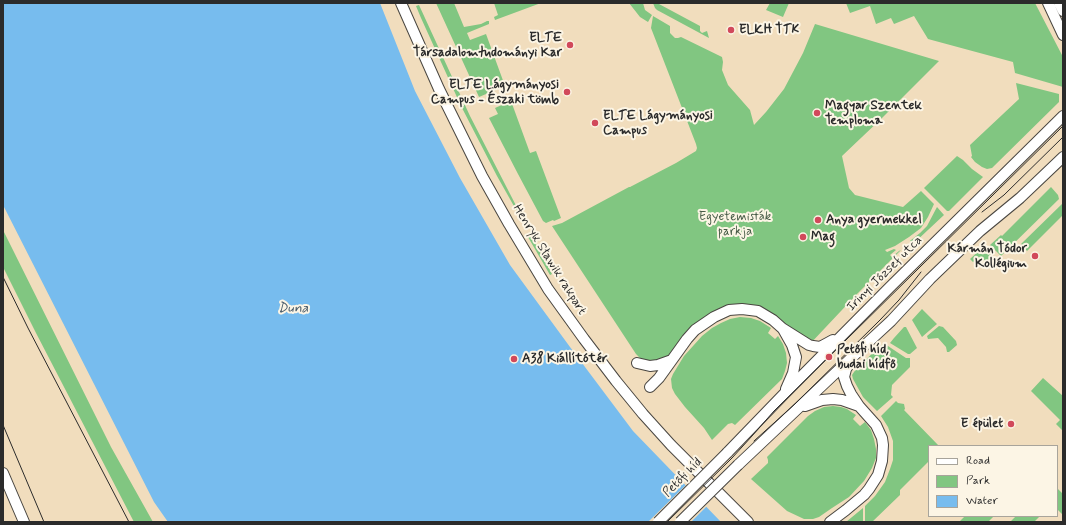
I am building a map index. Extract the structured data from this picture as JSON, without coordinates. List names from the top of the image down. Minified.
{"streets":{"main road":["Henryk Sławik rakpart","Irinyi József utca","Petőfi híd"]},"crossings":[["Irinyi József utca","Petőfi híd"]],"water":["Duna"],"parks":["Egyetemisták parkja"],"places":["ELKH TTK","ELTE Társadalomtudományi Kar","ELTE Lágymányosi Campus - Északi tömb","Magyar Szentek Temploma","ELTE Lágymányosi Campus","Anya gyermekkel","Mag","Kármán Tódor Kollégium","Petőfi híd, budai hídfő","A38 Kiállítótér","E épület"],"legend":["Road","Park","Water"]}
